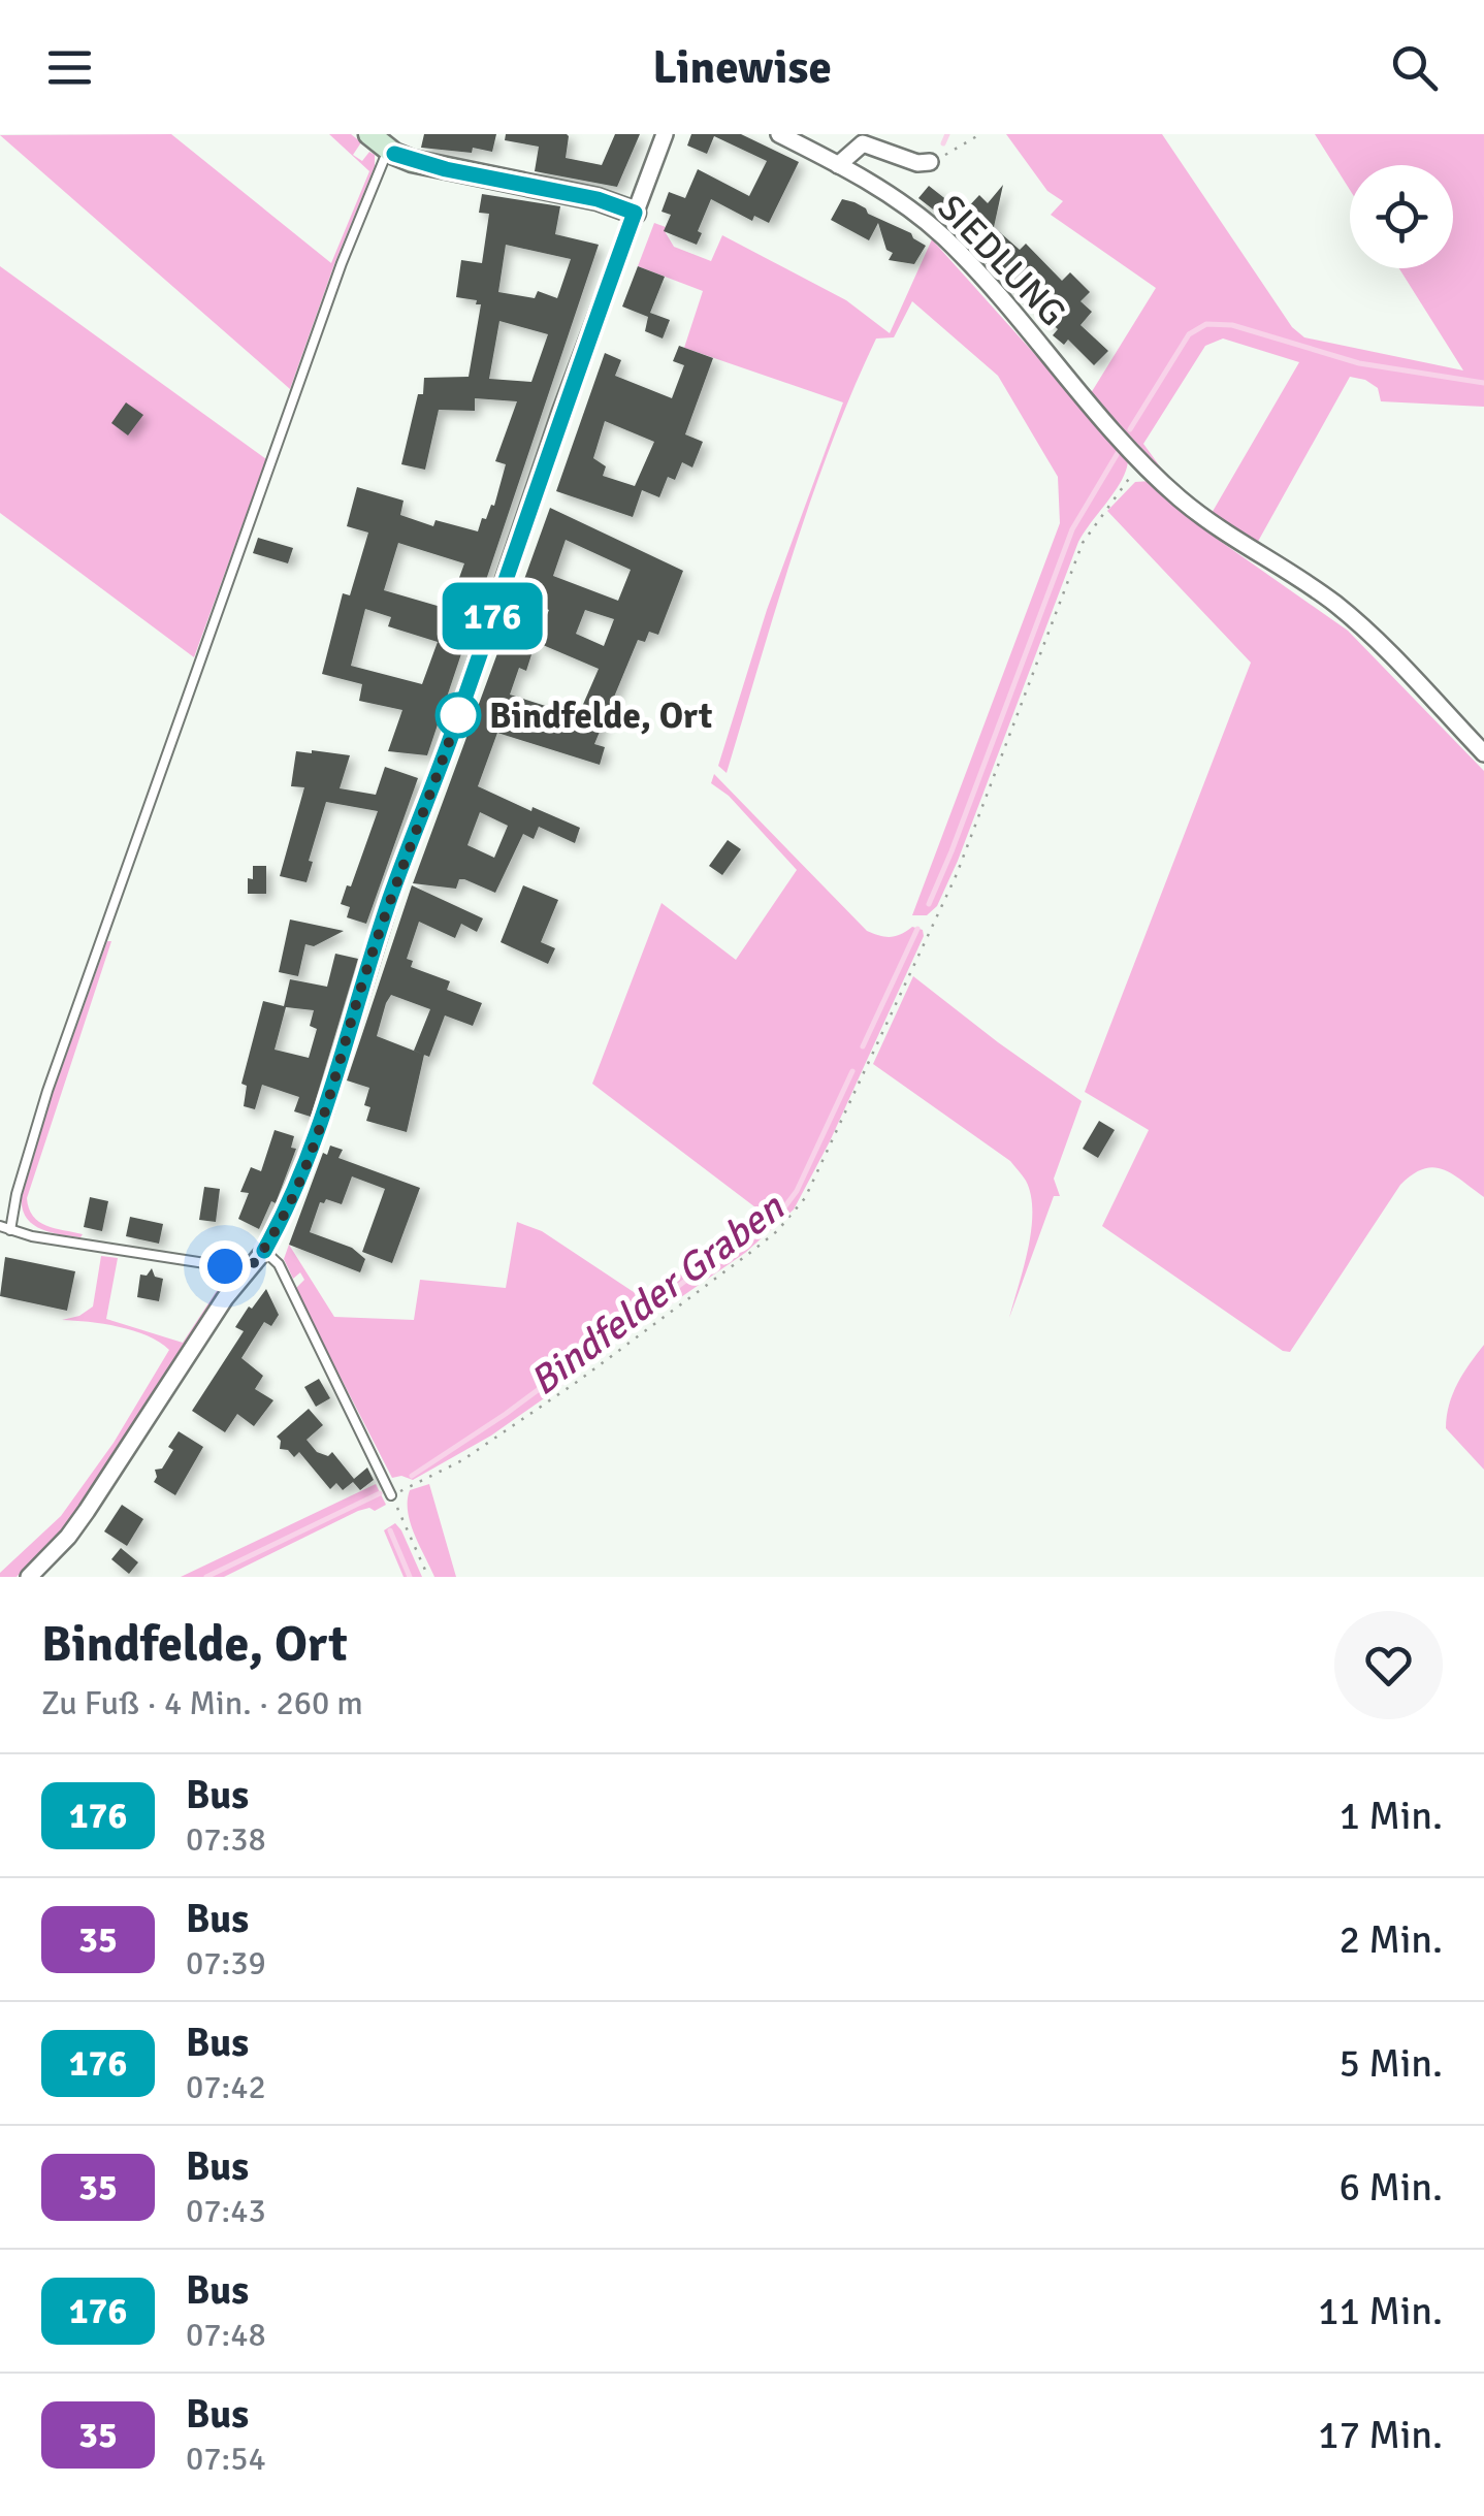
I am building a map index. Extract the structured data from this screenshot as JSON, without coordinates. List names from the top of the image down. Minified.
{"streets":{"street":["SIEDLUNG"]},"water":["Bindfelder Graben"],"places":["Bindfelde, Ort"],"lines":["bus line 176"],"page":{"header":"Linewise","on_map":"176","heading":["Bindfelde, Ort","Zu Fuß · 4 Min. · 260 m"],"list":[{"mark":"176","name":"Bus","note":"07:38","value":"1 Min."},{"mark":"35","name":"Bus","note":"07:39","value":"2 Min."},{"mark":"176","name":"Bus","note":"07:42","value":"5 Min."},{"mark":"35","name":"Bus","note":"07:43","value":"6 Min."},{"mark":"176","name":"Bus","note":"07:48","value":"11 Min."},{"mark":"35","name":"Bus","note":"07:54","value":"17 Min."}]}}
